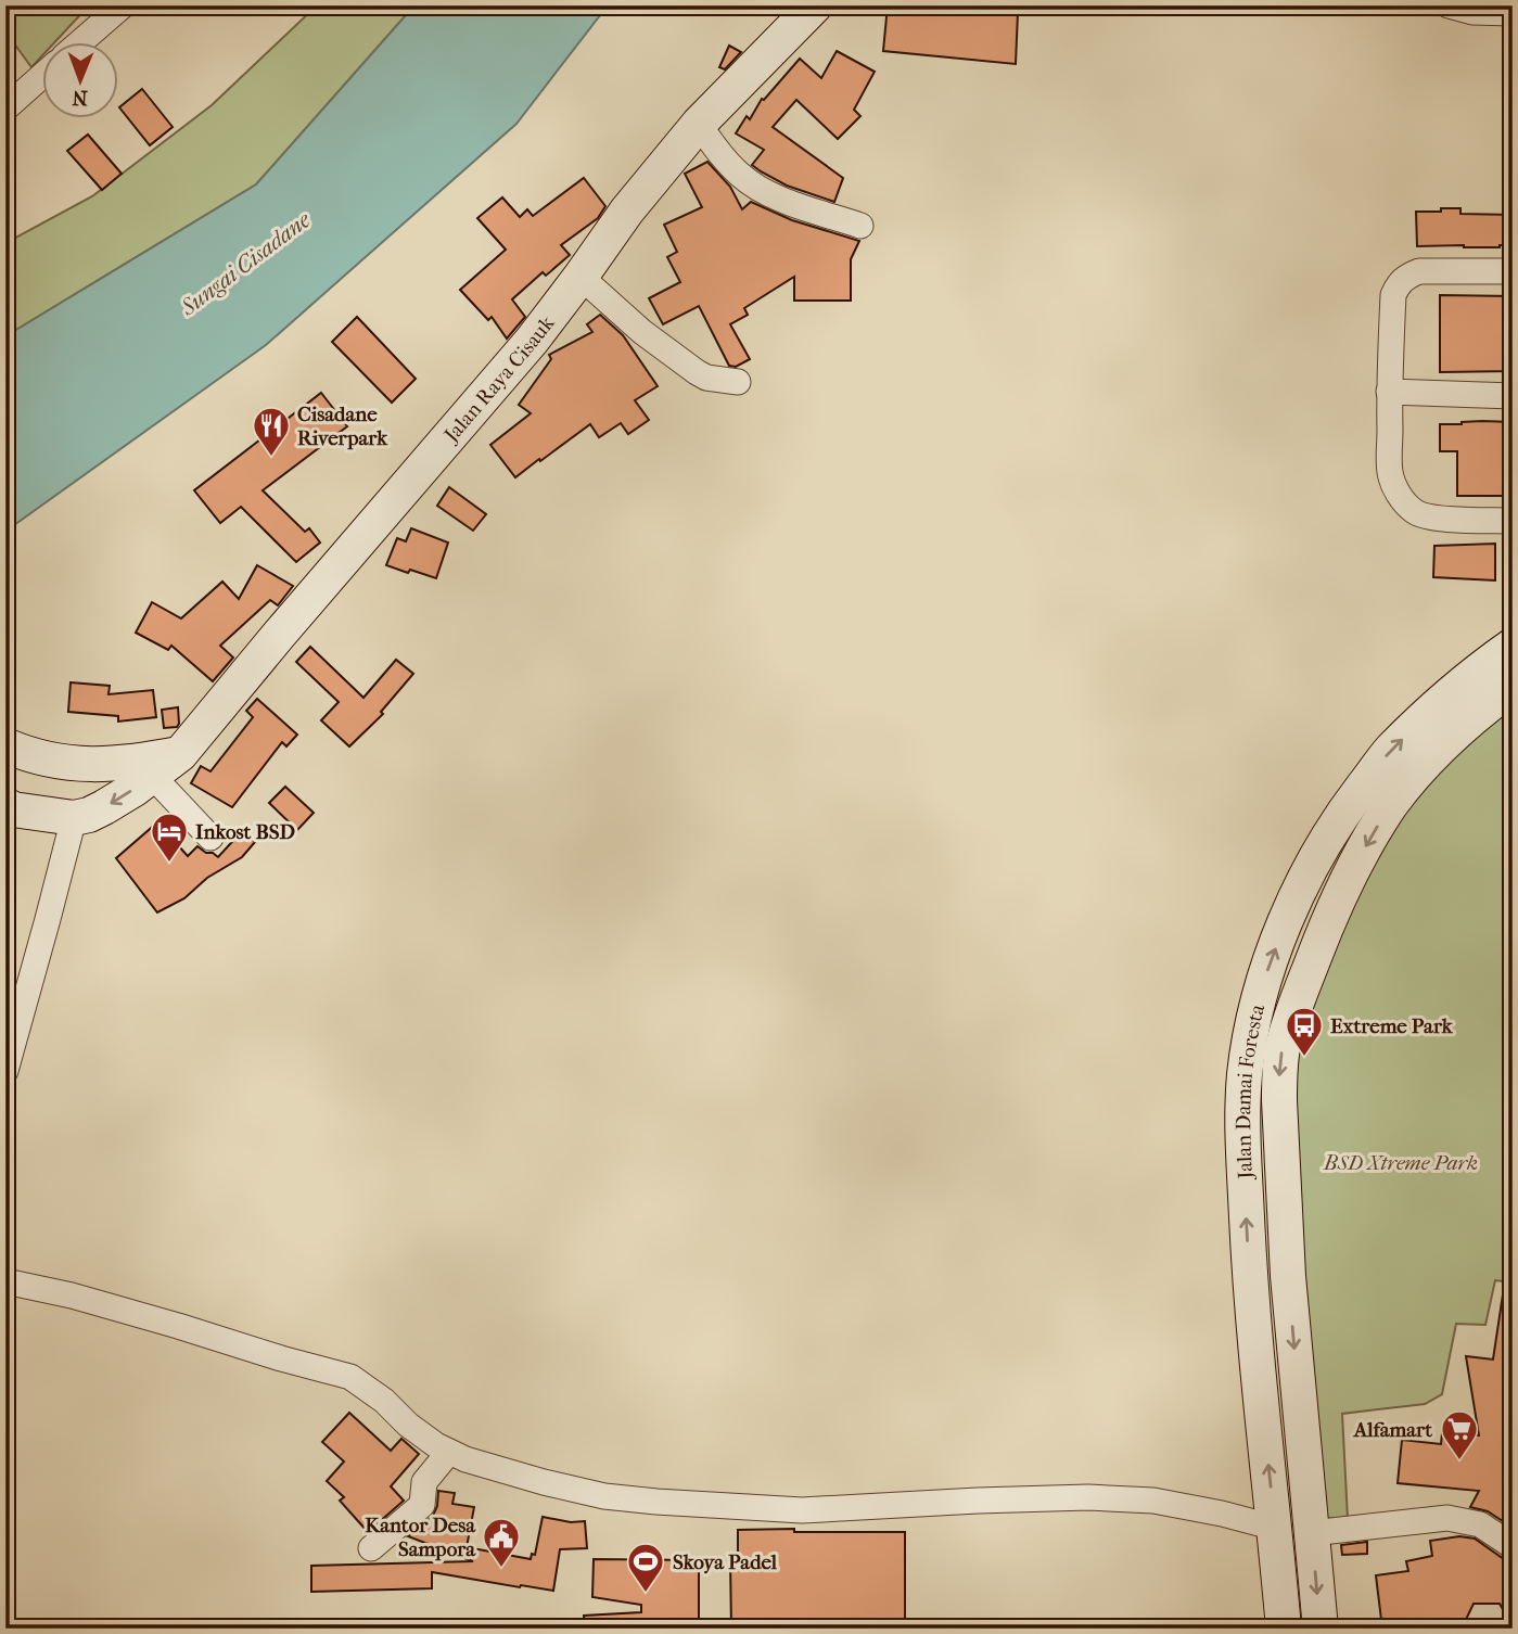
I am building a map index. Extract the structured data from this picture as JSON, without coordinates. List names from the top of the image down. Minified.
{"streets":{"main road":["Jalan Raya Cisauk","Jalan Damai Foresta"]},"water":["Sungai Cisadane"],"parks":["BSD Xtreme Park"],"places":{"restaurant":["Cisadane Riverpark"],"hotel":["Inkost BSD"],"bus stop":["Extreme Park"],"supermarket":["Alfamart"],"public building":["Kantor Desa Sampora"],"sports":["Skoya Padel"]},"north":"bottom"}
